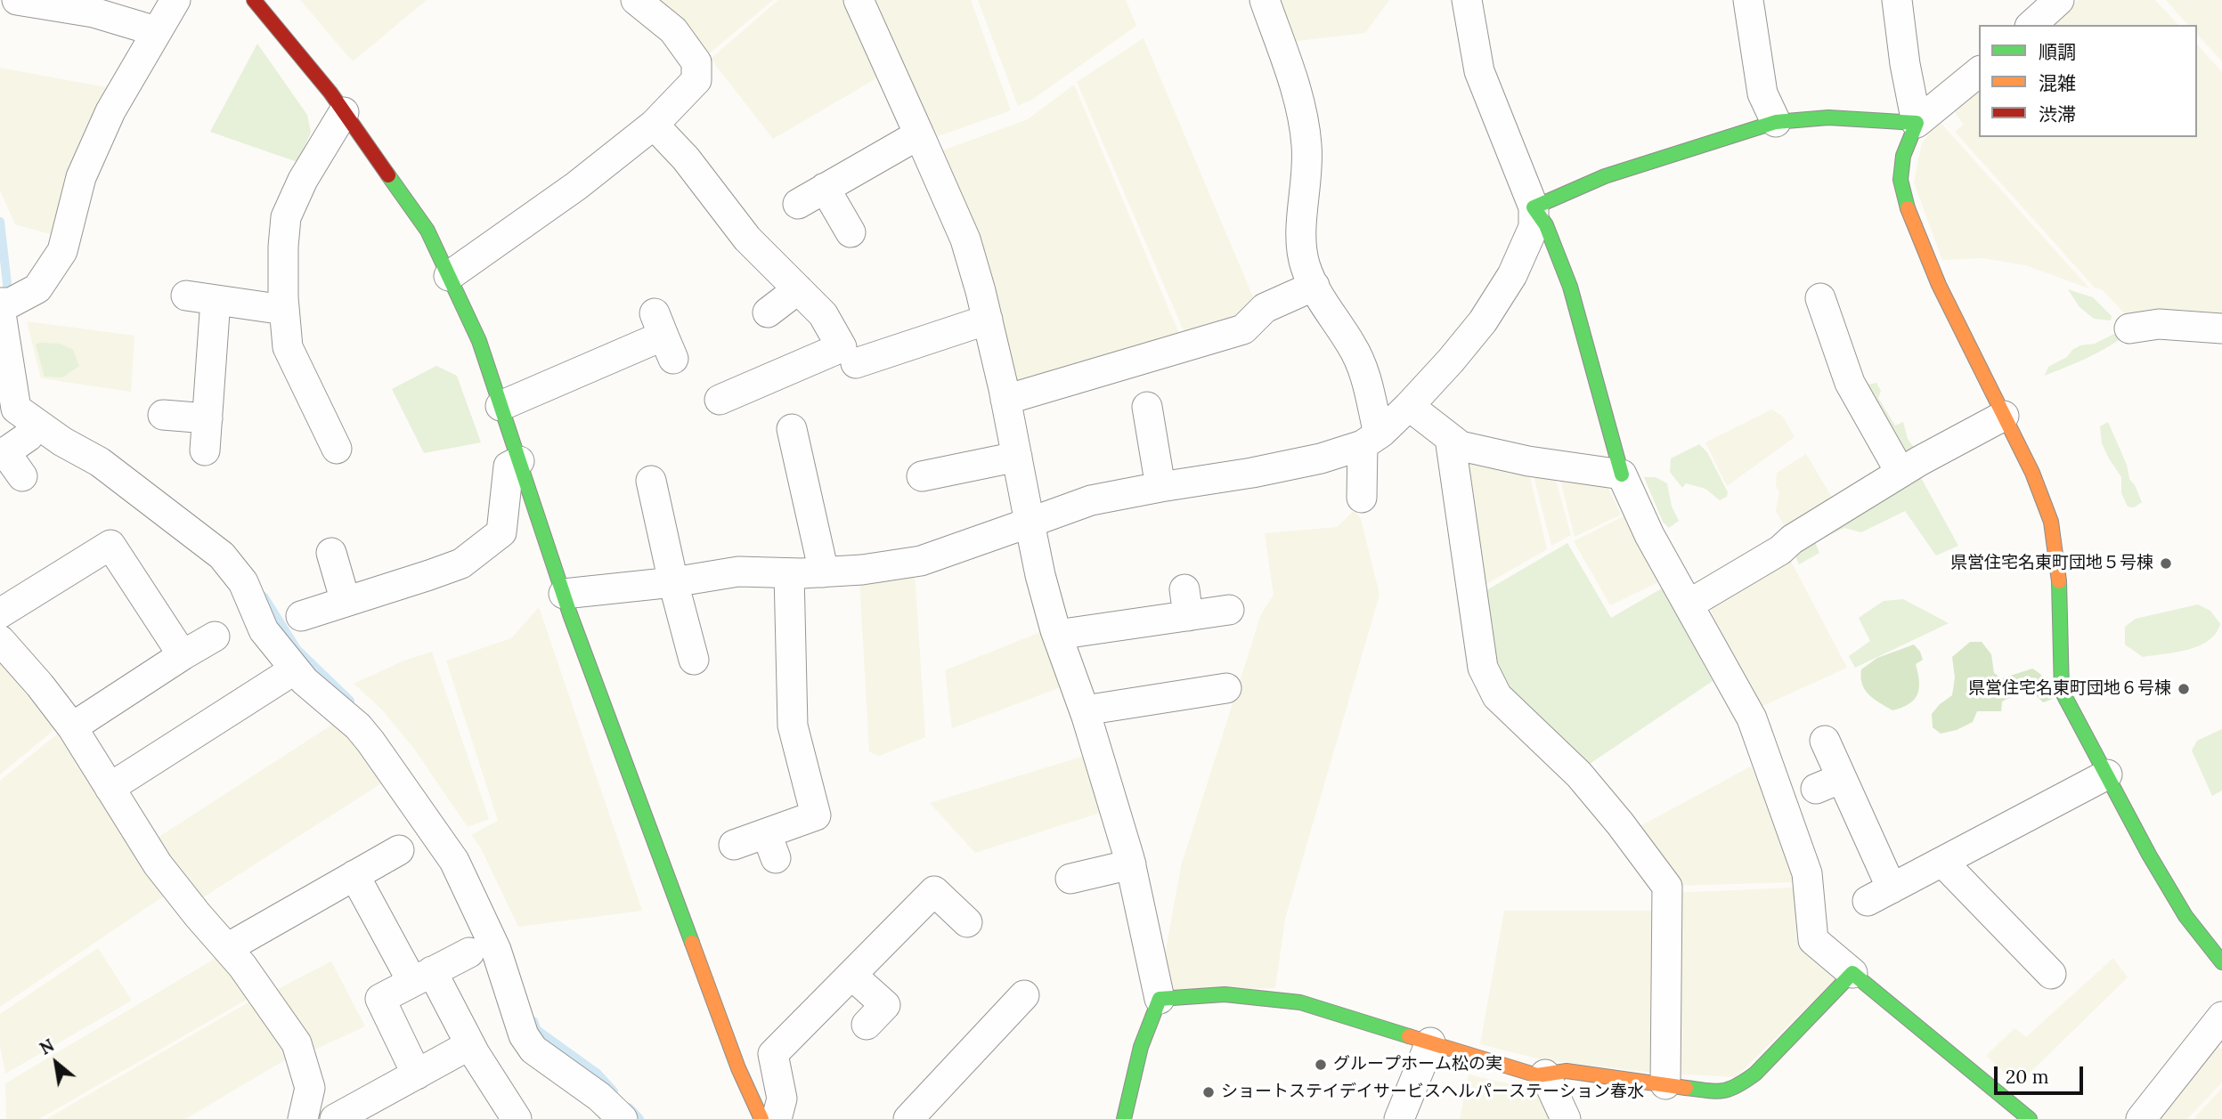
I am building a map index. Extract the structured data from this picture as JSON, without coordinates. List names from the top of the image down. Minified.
{"places":["県営住宅名東町団地５号棟","県営住宅名東町団地６号棟","グループホーム松の実","ショートステイデイサービスヘルパーステーション春水"],"legend":["順調","混雑","渋滞"],"scale_bar":"20 m","north":"top left"}
